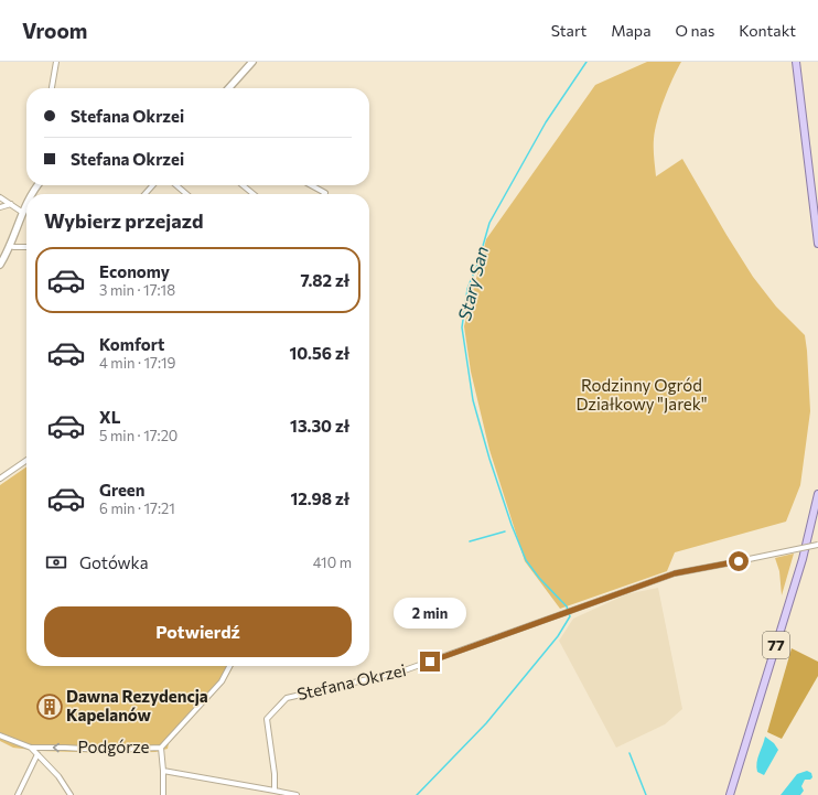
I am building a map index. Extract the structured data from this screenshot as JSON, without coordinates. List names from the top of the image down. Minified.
{"streets":{"main road":["77"],"street":["Stefana Okrzei","Podgórze"]},"one_way":["Podgórze"],"water":["Stary San"],"parks":["Rodzinny Ogród Działkowy \"Jarek\""],"places":{"building":["Dawna Rezydencja Kapelanów"]},"page":{"header":"Vroom","nav":["Start","Mapa","O nas","Kontakt"],"banner":["Stefana Okrzei","Stefana Okrzei"],"heading":"Wybierz przejazd","list":[{"name":"Economy","note":"3 min · 17:18","value":"7.82 zł"},{"name":"Komfort","note":"4 min · 17:19","value":"10.56 zł"},{"name":"XL","note":"5 min · 17:20","value":"13.30 zł"},{"name":"Green","note":"6 min · 17:21","value":"12.98 zł"}],"pay":["Gotówka","410 m"],"bubble":"2 min","buttons":"Potwierdź"}}
